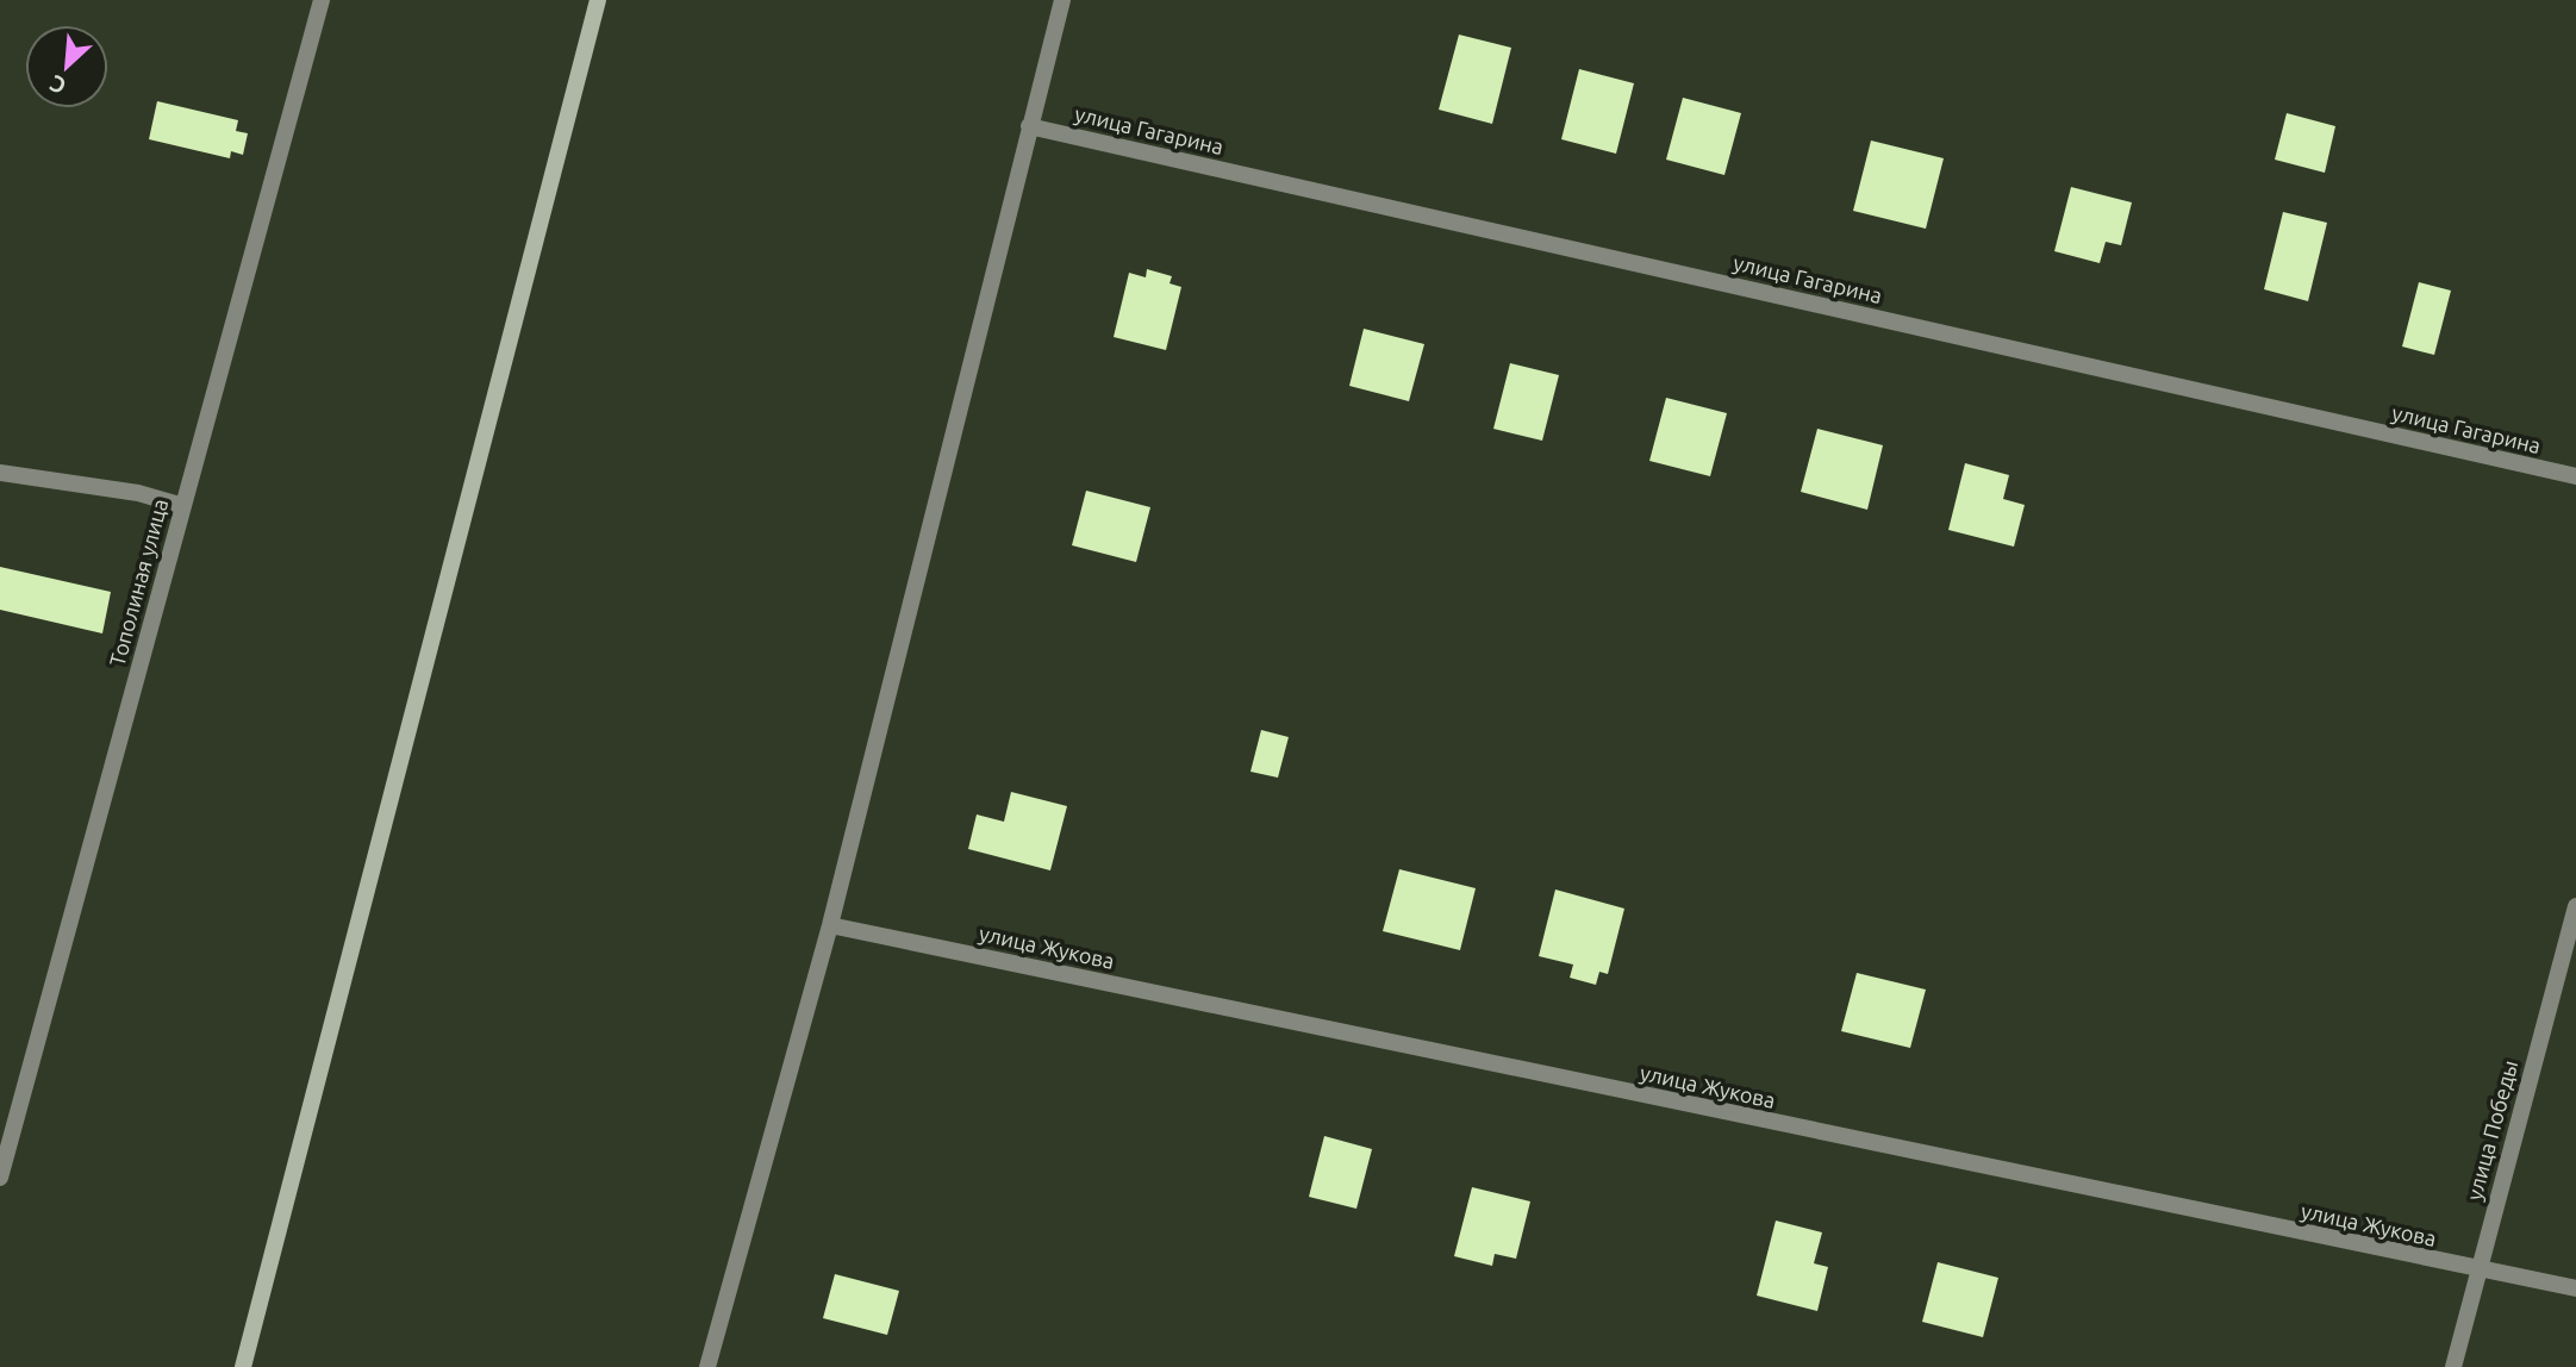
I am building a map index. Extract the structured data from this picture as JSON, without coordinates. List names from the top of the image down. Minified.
{"streets":{"street":["улица Гагарина","Тополиная улица","улица Жукова","улица Победы"]},"crossings":[["улица Жукова","улица Победы"]],"north":"bottom left"}
